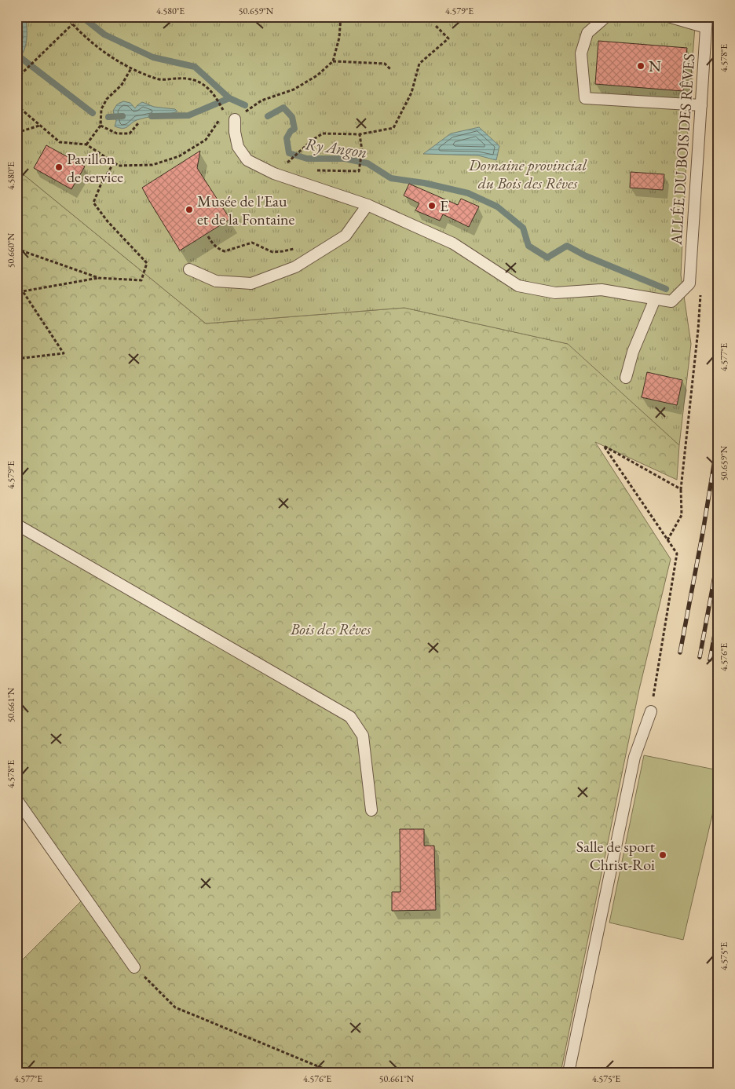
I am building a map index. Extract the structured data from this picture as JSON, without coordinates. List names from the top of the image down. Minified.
{"streets":{"lane":["ALLÉE DU BOIS DES RÊVES"]},"water":["Ry Angon"],"parks":["Domaine provincial du Bois des Rêves","Bois des Rêves"],"places":["N","Pavillon de service","E","Musée de l'Eau et de la Fontaine","Salle de sport Christ-Roi"],"coordinates":["4.580°E","50.659°N","4.579°E","4.578°E","50.660°N","4.577°E","4.576°E","50.661°N","4.575°E"]}
